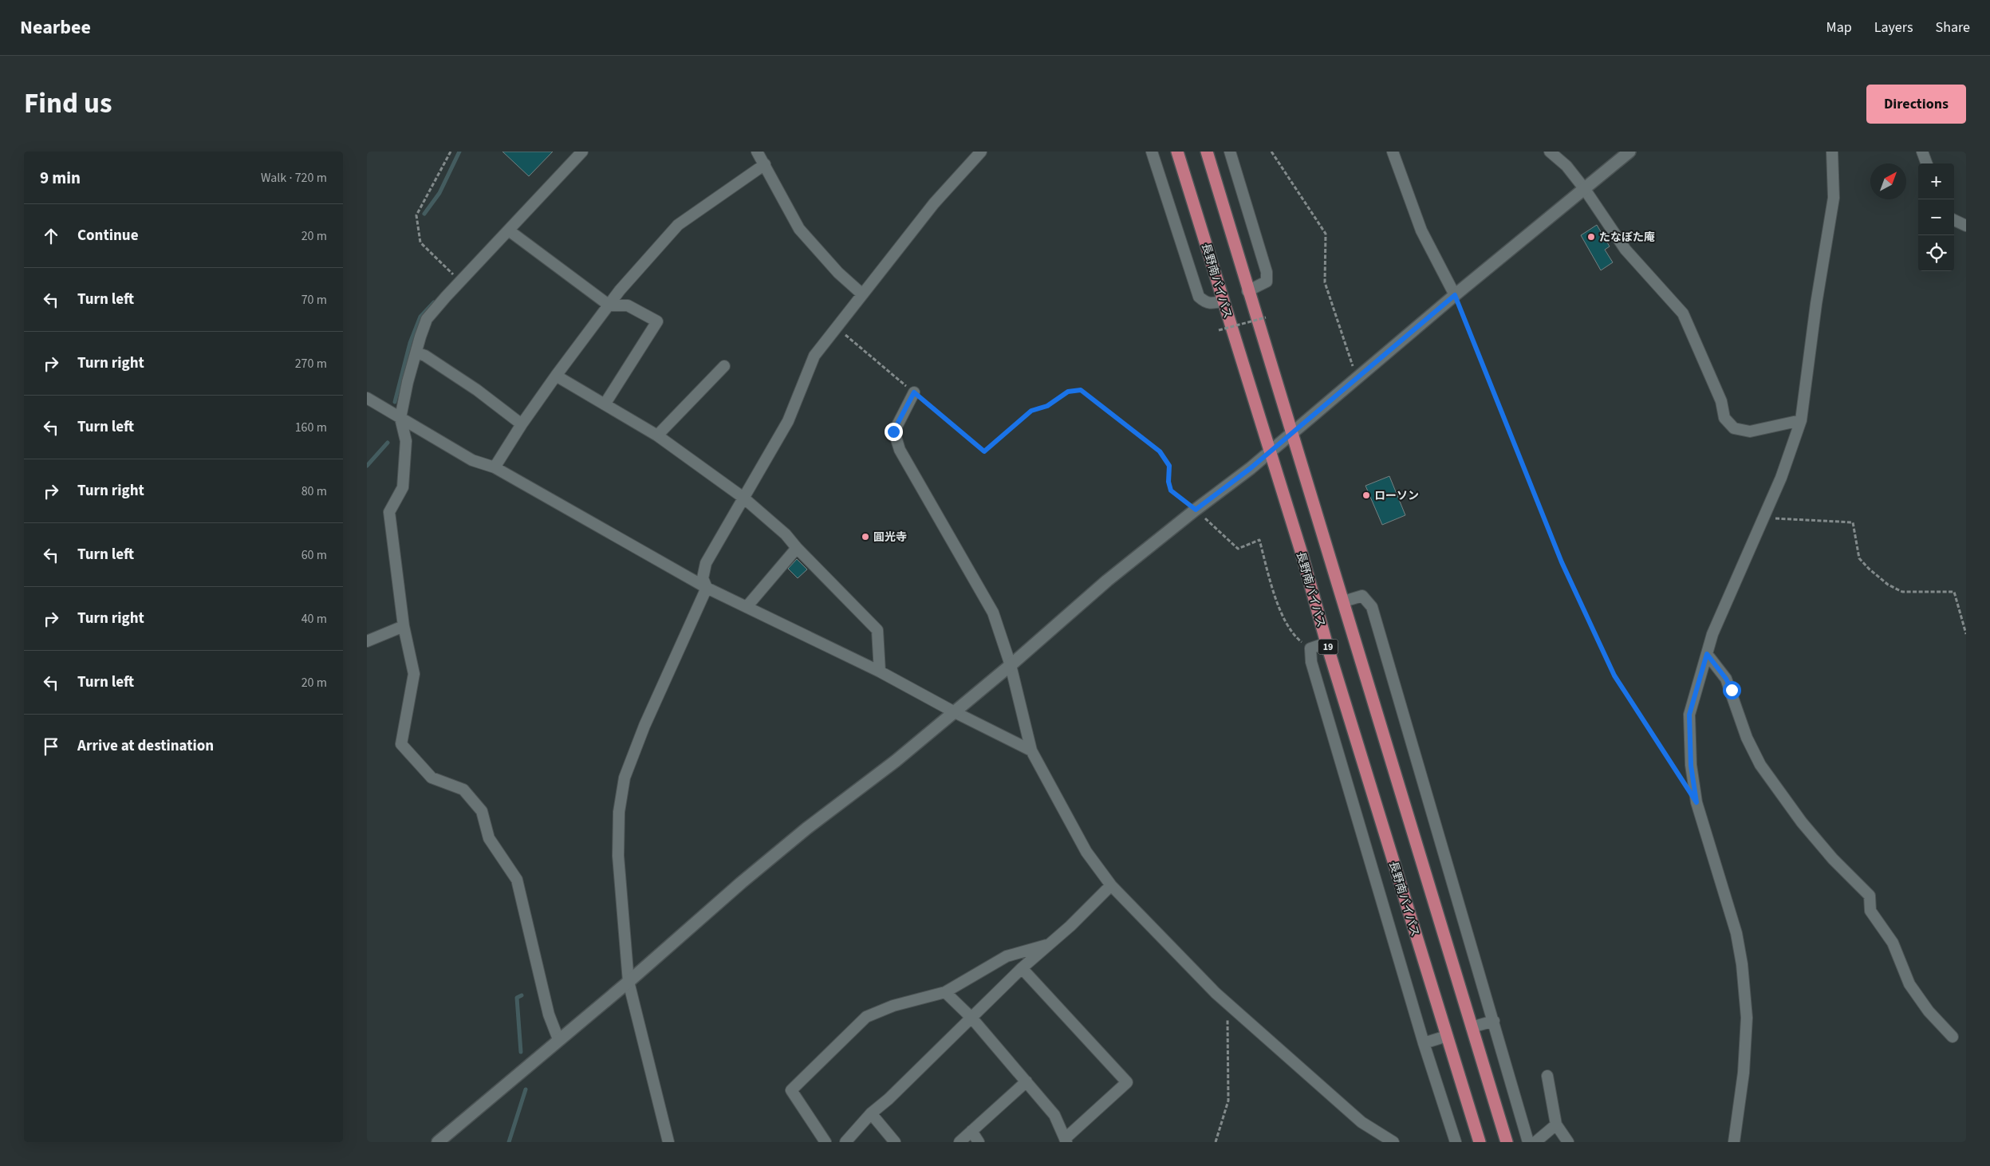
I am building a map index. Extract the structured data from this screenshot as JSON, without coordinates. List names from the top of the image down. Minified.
{"streets":{"highway":["長野南バイパス","19"]},"places":["たなぼた庵","ローソン","圓光寺"],"north":"top right","page":{"header":"Nearbee","nav":["Map","Layers","Share"],"title":"Find us","buttons":"Directions","heading":["9 min","Walk · 720 m"],"map_buttons":["+","−"],"list":[["Continue","20 m"],["Turn left","70 m"],["Turn right","270 m"],["Turn left","160 m"],["Turn right","80 m"],["Turn left","60 m"],["Turn right","40 m"],["Turn left","20 m"],"Arrive at destination"]}}
